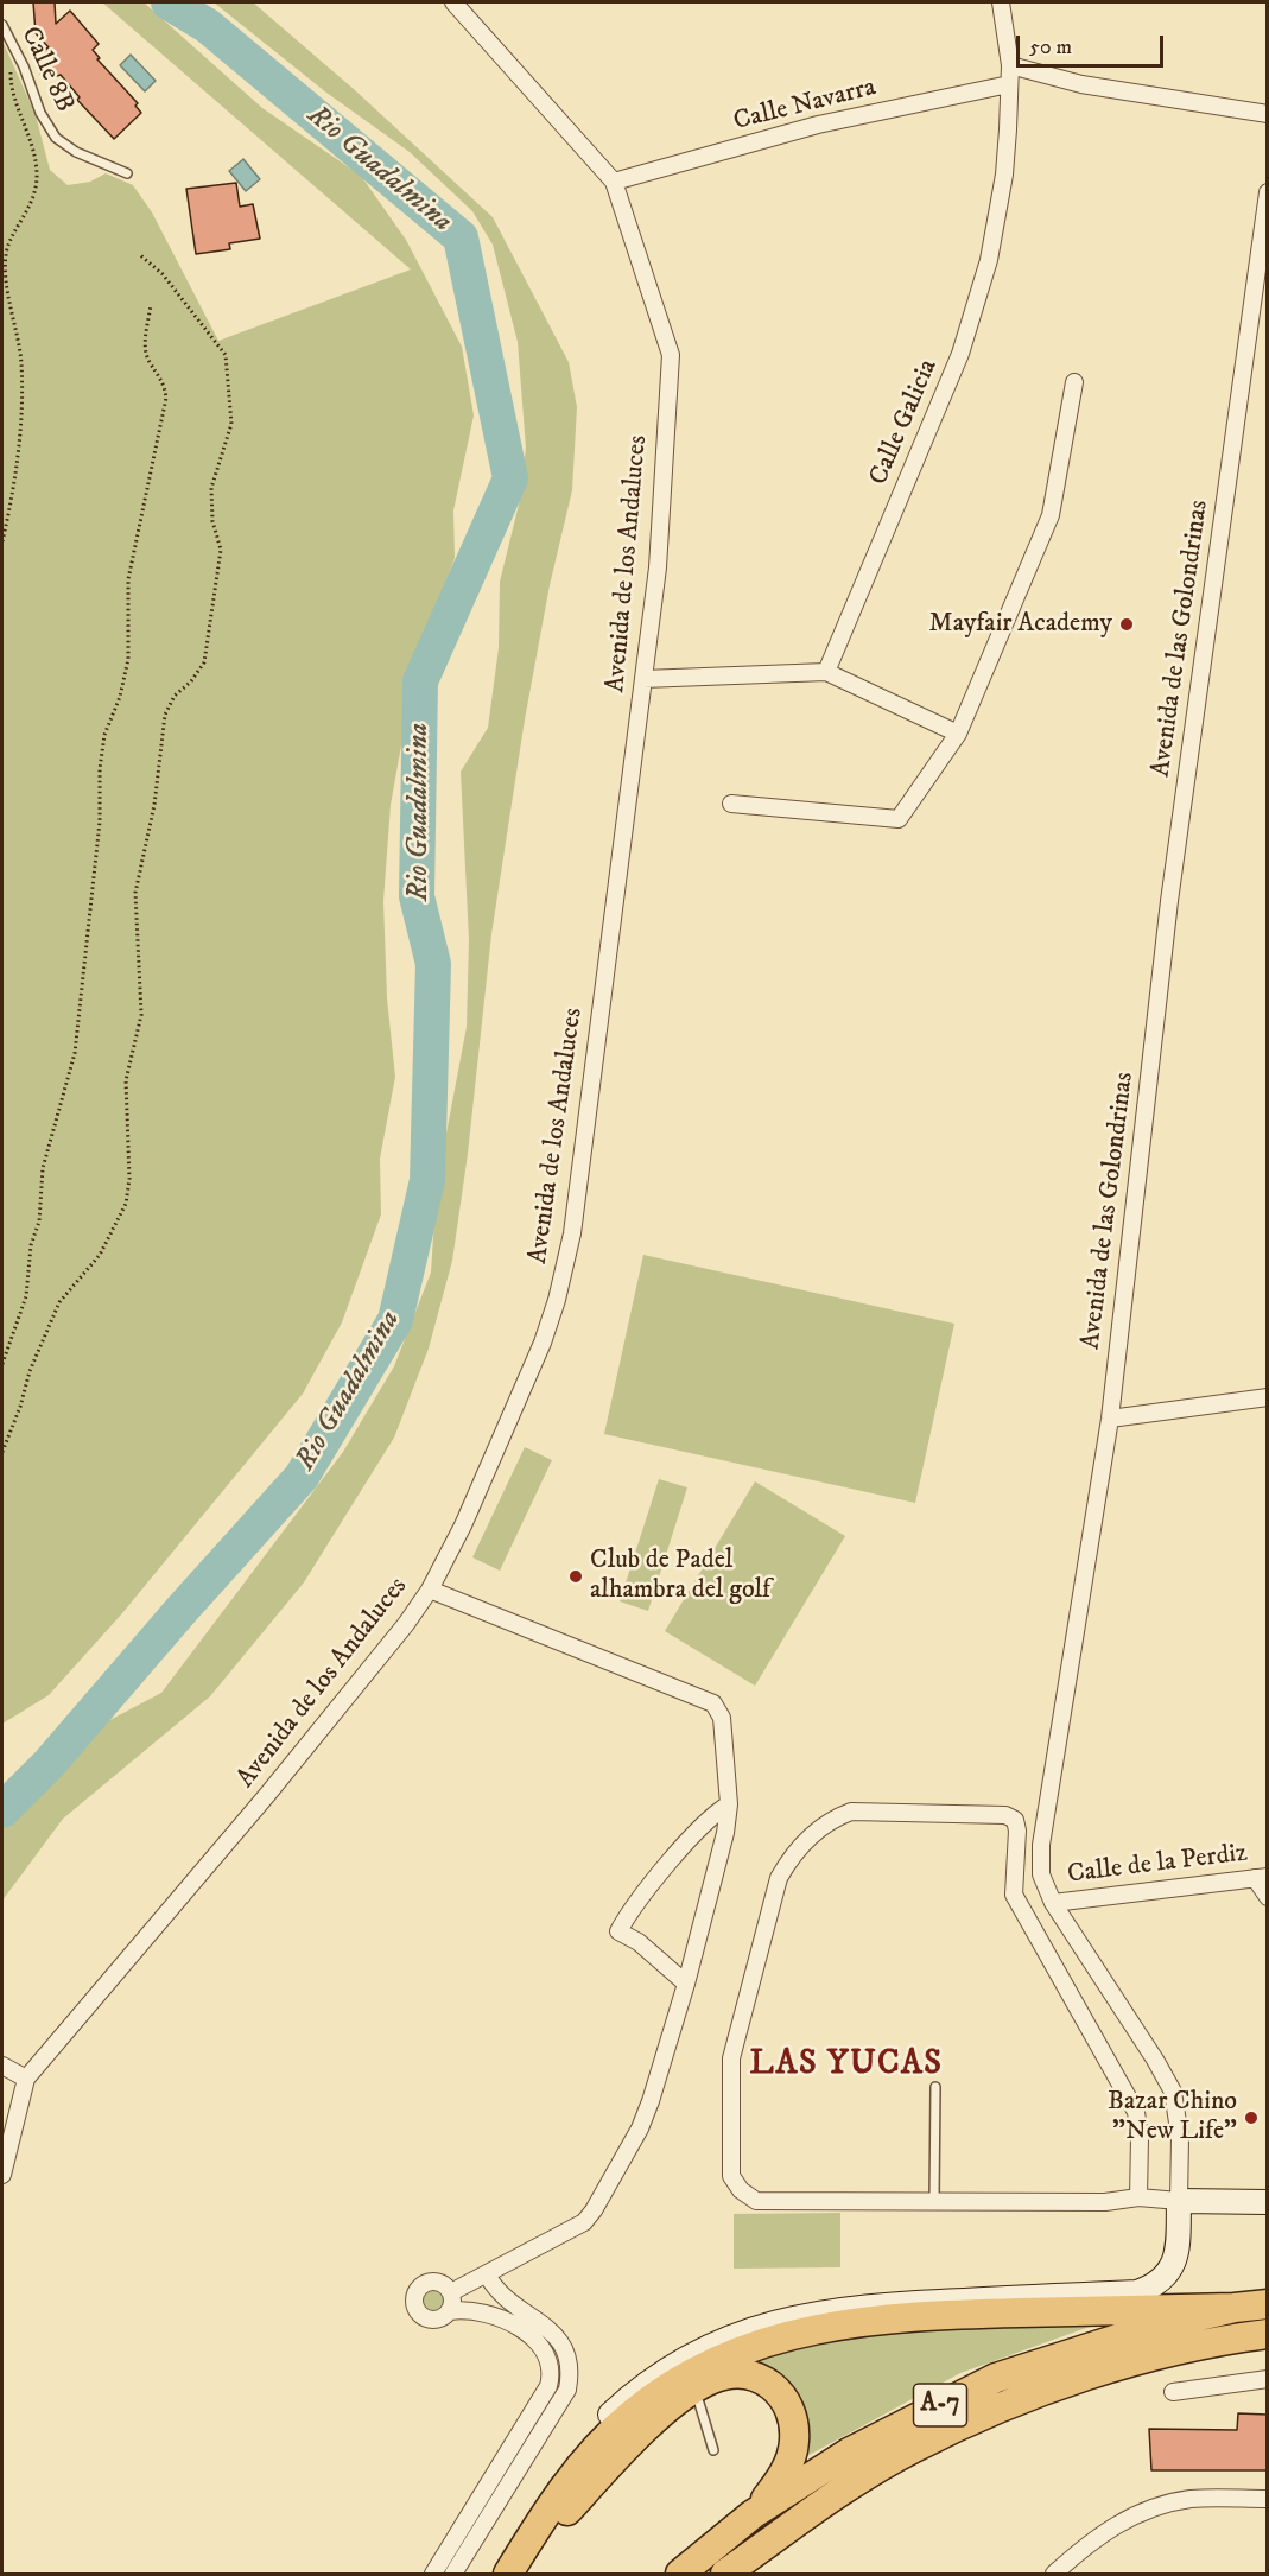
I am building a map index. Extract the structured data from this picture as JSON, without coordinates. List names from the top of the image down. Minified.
{"streets":{"highway":["A-7"],"street":["Calle Navarra","Calle Galicia","Avenida de los Andaluces","Avenida de las Golondrinas","Calle de la Perdiz"],"lane":["Calle 8B"]},"crossings":[["Calle Navarra","Calle Galicia"],["Calle Navarra","Avenida de los Andaluces"],["Avenida de las Golondrinas","Calle de la Perdiz"]],"districts":["LAS YUCAS"],"water":["Rio Guadalmina"],"places":["Mayfair Academy","Club de Padel alhambra del golf","Bazar Chino \"New Life\""],"scale_bar":"50 m"}
